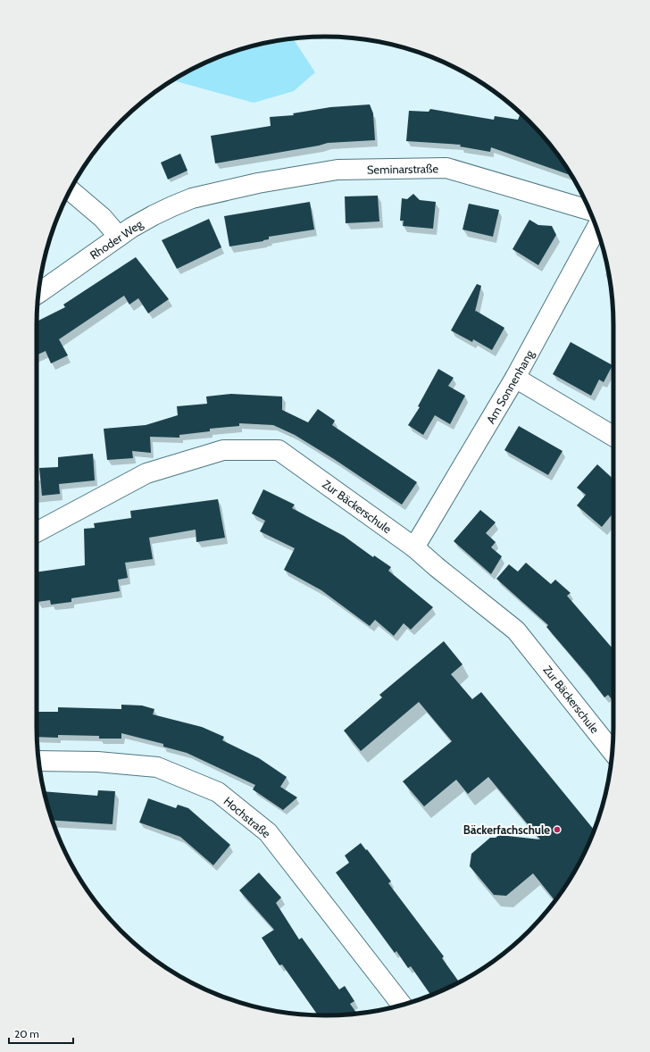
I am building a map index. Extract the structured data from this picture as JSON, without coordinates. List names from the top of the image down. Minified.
{"streets":{"street":["Seminarstraße","Rhoder Weg","Am Sonnenhang","Zur Bäckerschule","Hochstraße"]},"crossings":[["Seminarstraße","Rhoder Weg"],["Am Sonnenhang","Zur Bäckerschule"]],"places":["Bäckerfachschule"],"scale_bar":"20 m"}
